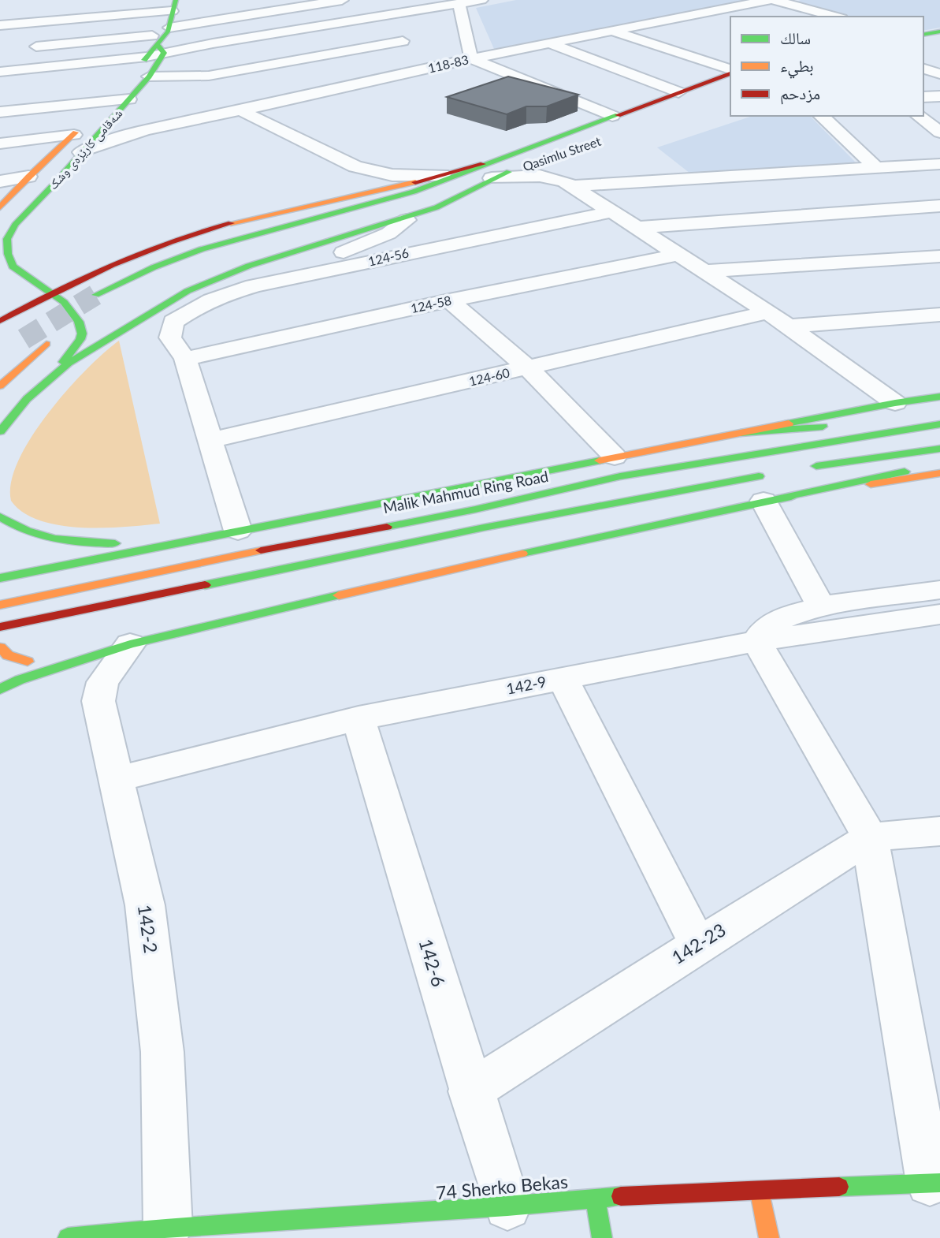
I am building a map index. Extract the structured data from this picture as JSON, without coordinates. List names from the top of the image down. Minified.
{"streets":{"main road":["شەقامی کارێزەی وشک","Qasimlu Street","Malik Mahmud Ring Road","74 Sherko Bekas"],"street":["118-83","124-56","124-58","124-60","142-9","142-2","142-23","142-6"]},"crossings":[["118-83","شەقامی کارێزەی وشک"],["142-9","142-2"],["142-9","142-6"],["142-2","74 Sherko Bekas"],["142-23","142-6"],["142-6","74 Sherko Bekas"]],"legend":["سالك","بطيء","مزدحم"]}
